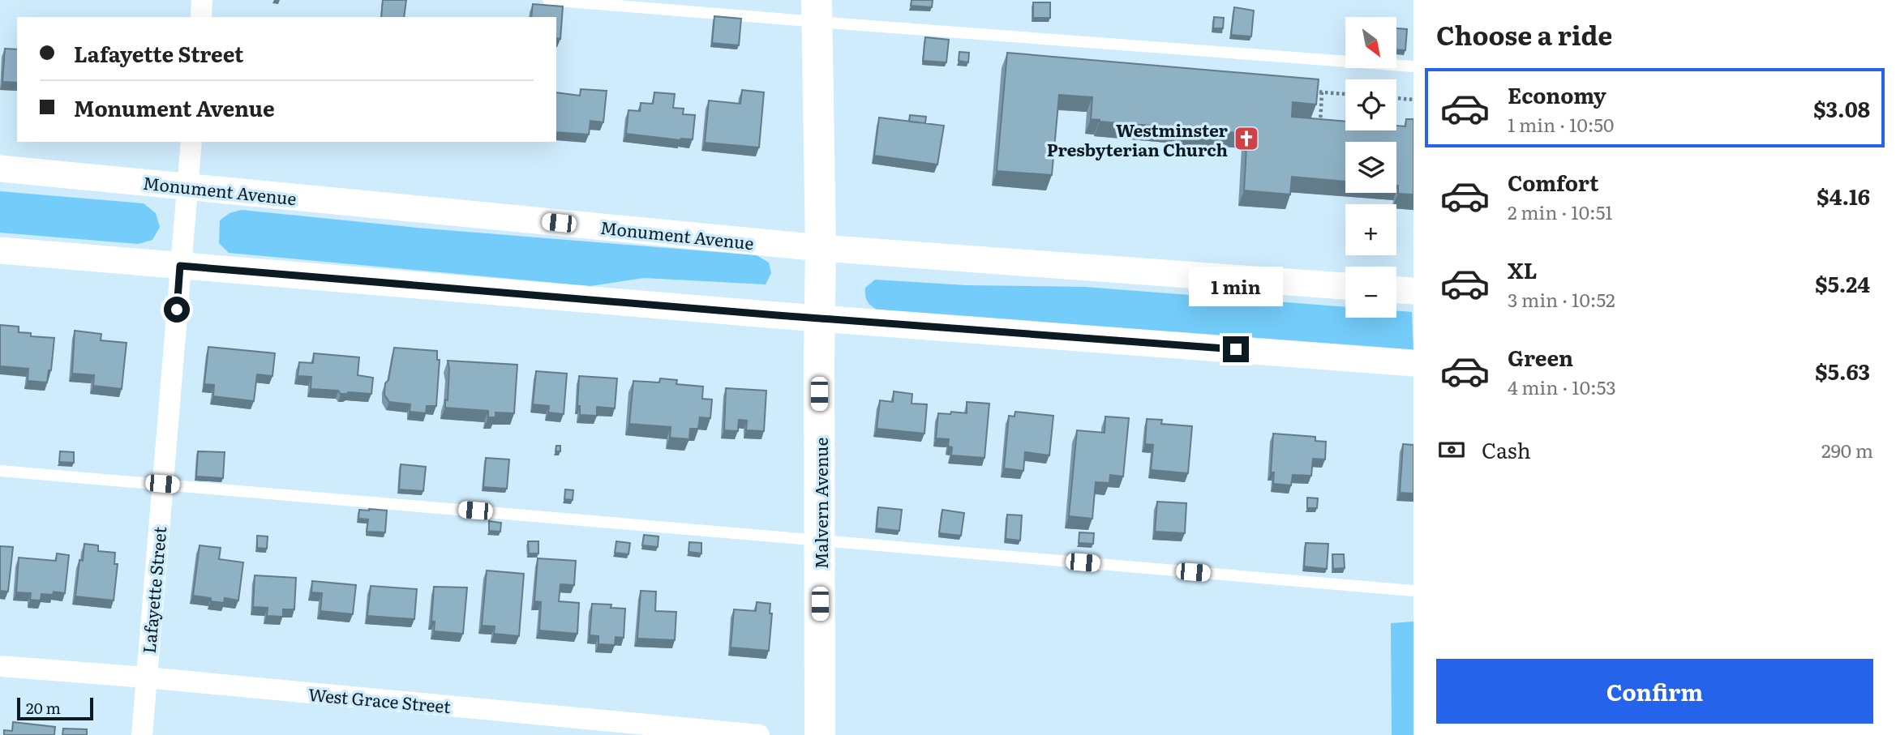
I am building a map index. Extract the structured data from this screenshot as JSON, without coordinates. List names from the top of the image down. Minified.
{"streets":{"main road":["Malvern Avenue"],"street":["Monument Avenue","Lafayette Street","West Grace Street"]},"crossings":[["Monument Avenue","Malvern Avenue"],["Monument Avenue","Lafayette Street"],["Lafayette Street","West Grace Street"]],"places":{"church":["Westminster Presbyterian Church"]},"scale_bar":"20 m","north":"bottom right","page":{"heading":"Choose a ride","map_buttons":["+","−"],"banner":["Lafayette Street","Monument Avenue"],"list":[{"name":"Economy","note":"1 min · 10:50","value":"$3.08"},{"name":"Comfort","note":"2 min · 10:51","value":"$4.16"},{"name":"XL","note":"3 min · 10:52","value":"$5.24"},{"name":"Green","note":"4 min · 10:53","value":"$5.63"}],"bubble":"1 min","pay":["Cash","290 m"],"buttons":"Confirm","scale":"20 m"}}
